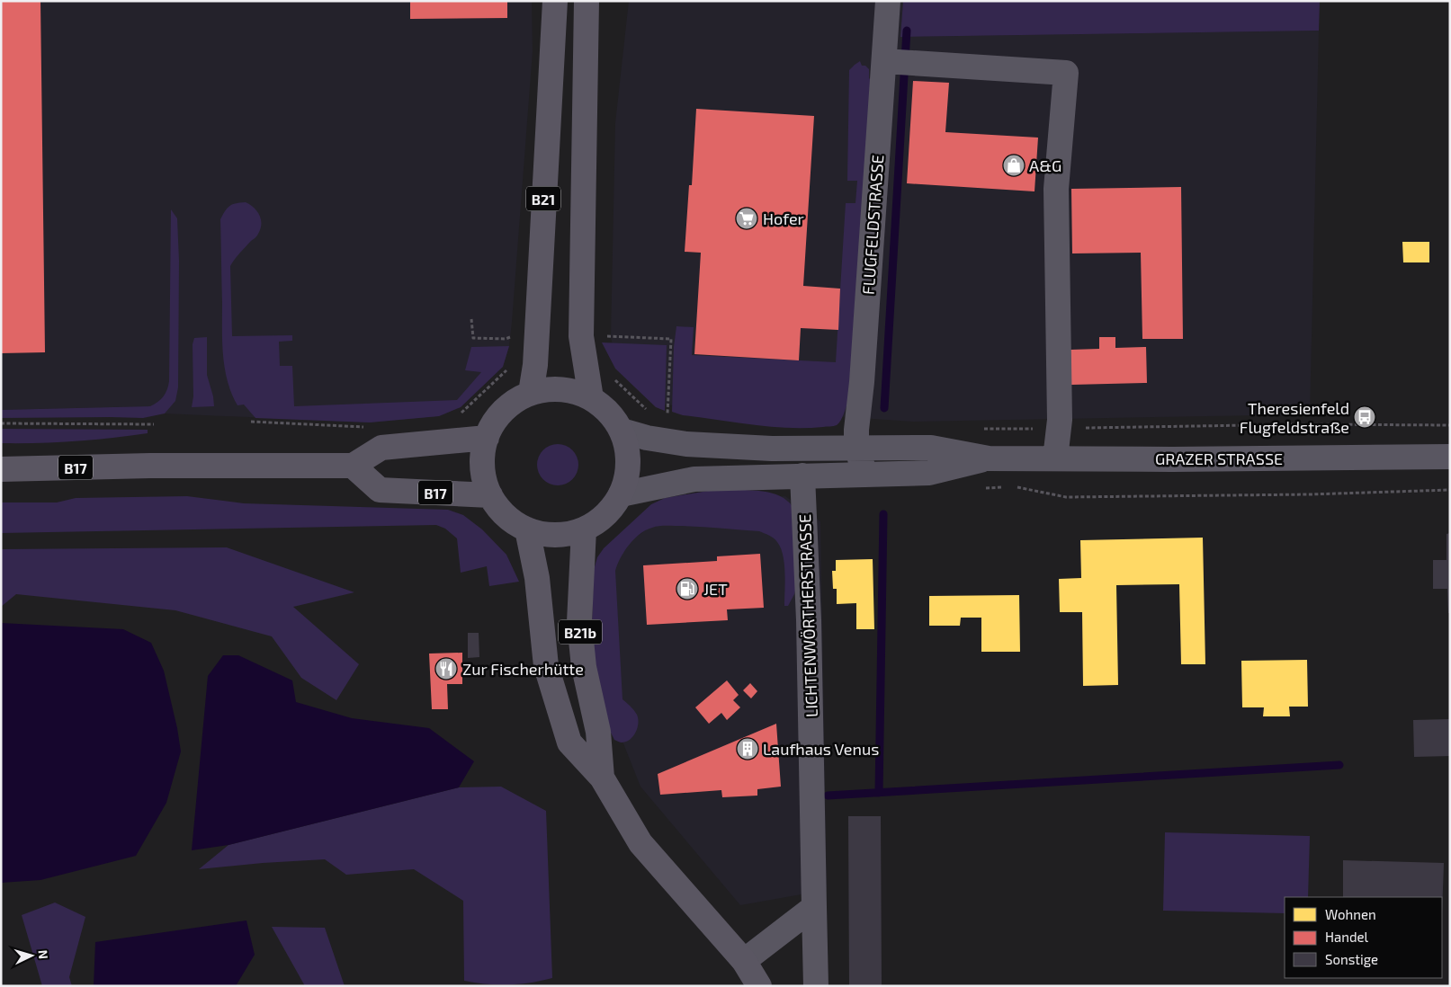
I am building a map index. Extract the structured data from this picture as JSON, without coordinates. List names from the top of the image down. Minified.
{"streets":{"main road":["B21","B17","B21b"],"street":["FLUGFELDSTRASSE","GRAZER STRASSE","LICHTENWÖRTHERSTRASSE"]},"crossings":[["B21","B17"],["B21","B21b"],["B17","B21b"]],"places":{"shop":["A&G"],"supermarket":["Hofer"],"bus stop":["Theresienfeld Flugfeldstraße"],"fuel station":["JET"],"restaurant":["Zur Fischerhütte"],"building":["Laufhaus Venus"]},"legend":["Wohnen","Handel","Sonstige"],"north":"right"}
